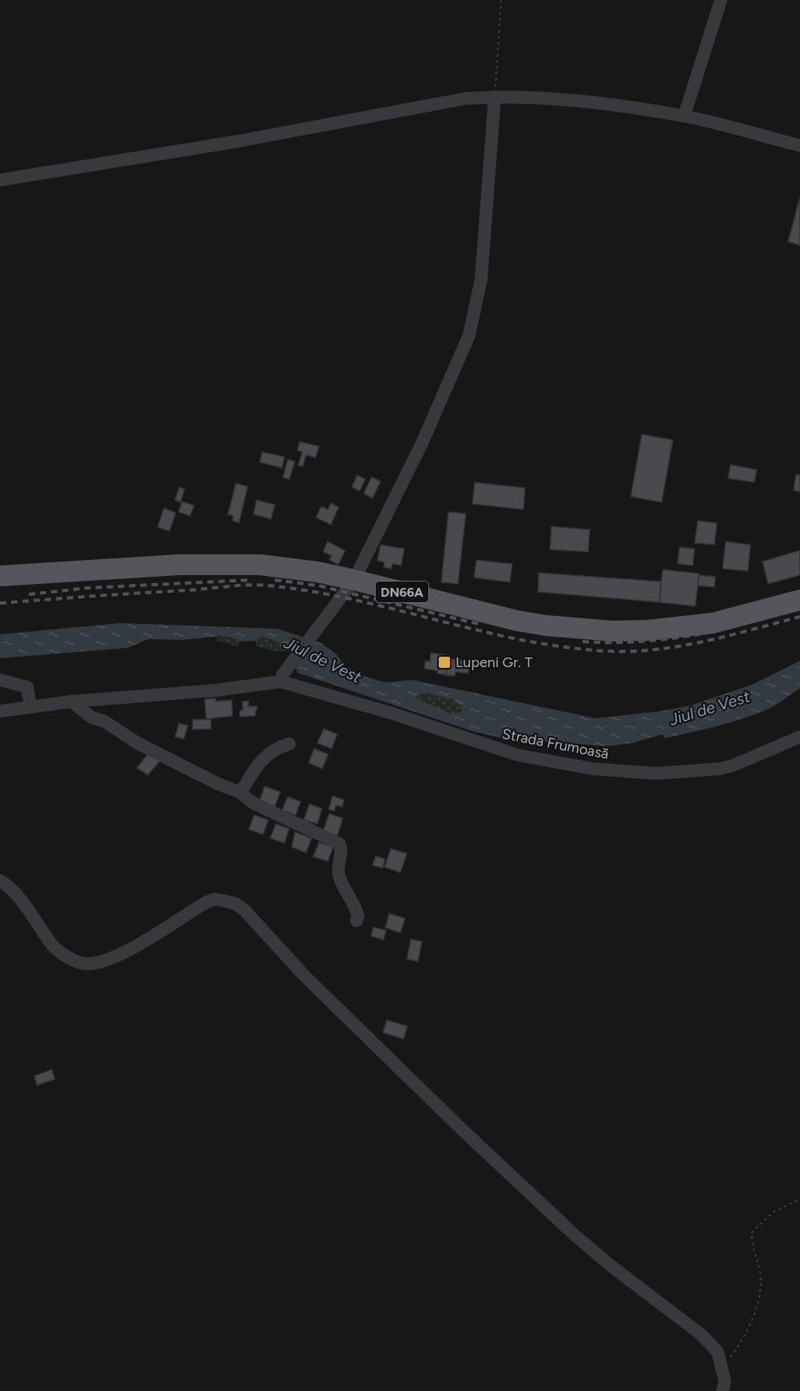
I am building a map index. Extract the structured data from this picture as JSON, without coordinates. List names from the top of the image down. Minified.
{"streets":{"main road":["DN66A"],"street":["Strada Frumoasă"]},"water":["Jiul de Vest"],"places":{"transit":["Lupeni Gr. T"]}}
